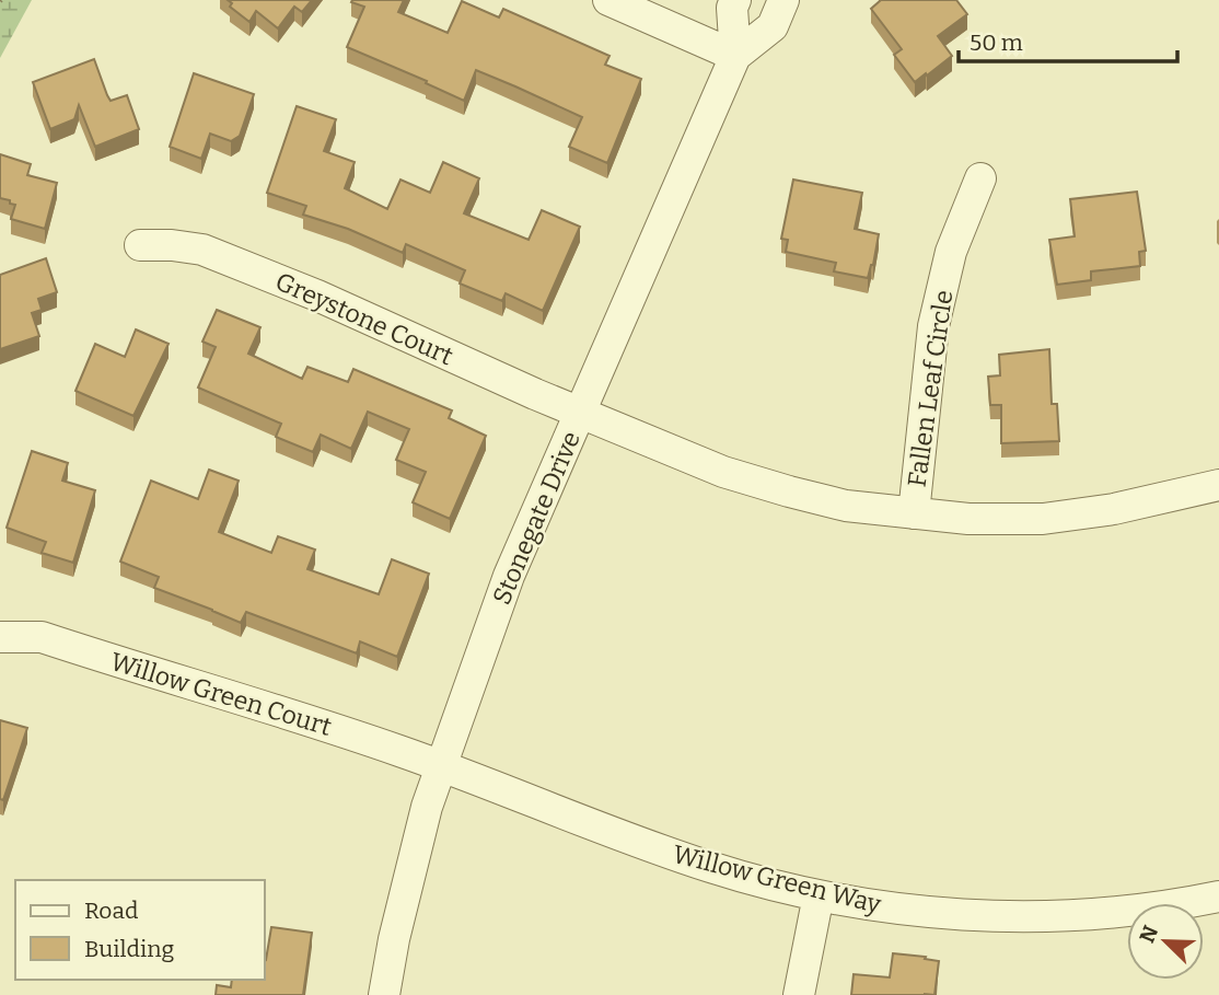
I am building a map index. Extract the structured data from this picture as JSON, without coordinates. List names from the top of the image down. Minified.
{"streets":{"street":["Greystone Court","Fallen Leaf Circle","Stonegate Drive","Willow Green Court","Willow Green Way"]},"crossings":[["Greystone Court","Fallen Leaf Circle"],["Greystone Court","Stonegate Drive"],["Stonegate Drive","Willow Green Court"],["Stonegate Drive","Willow Green Way"],["Willow Green Court","Willow Green Way"]],"legend":["Road","Building"],"scale_bar":"50 m","north":"top left"}
